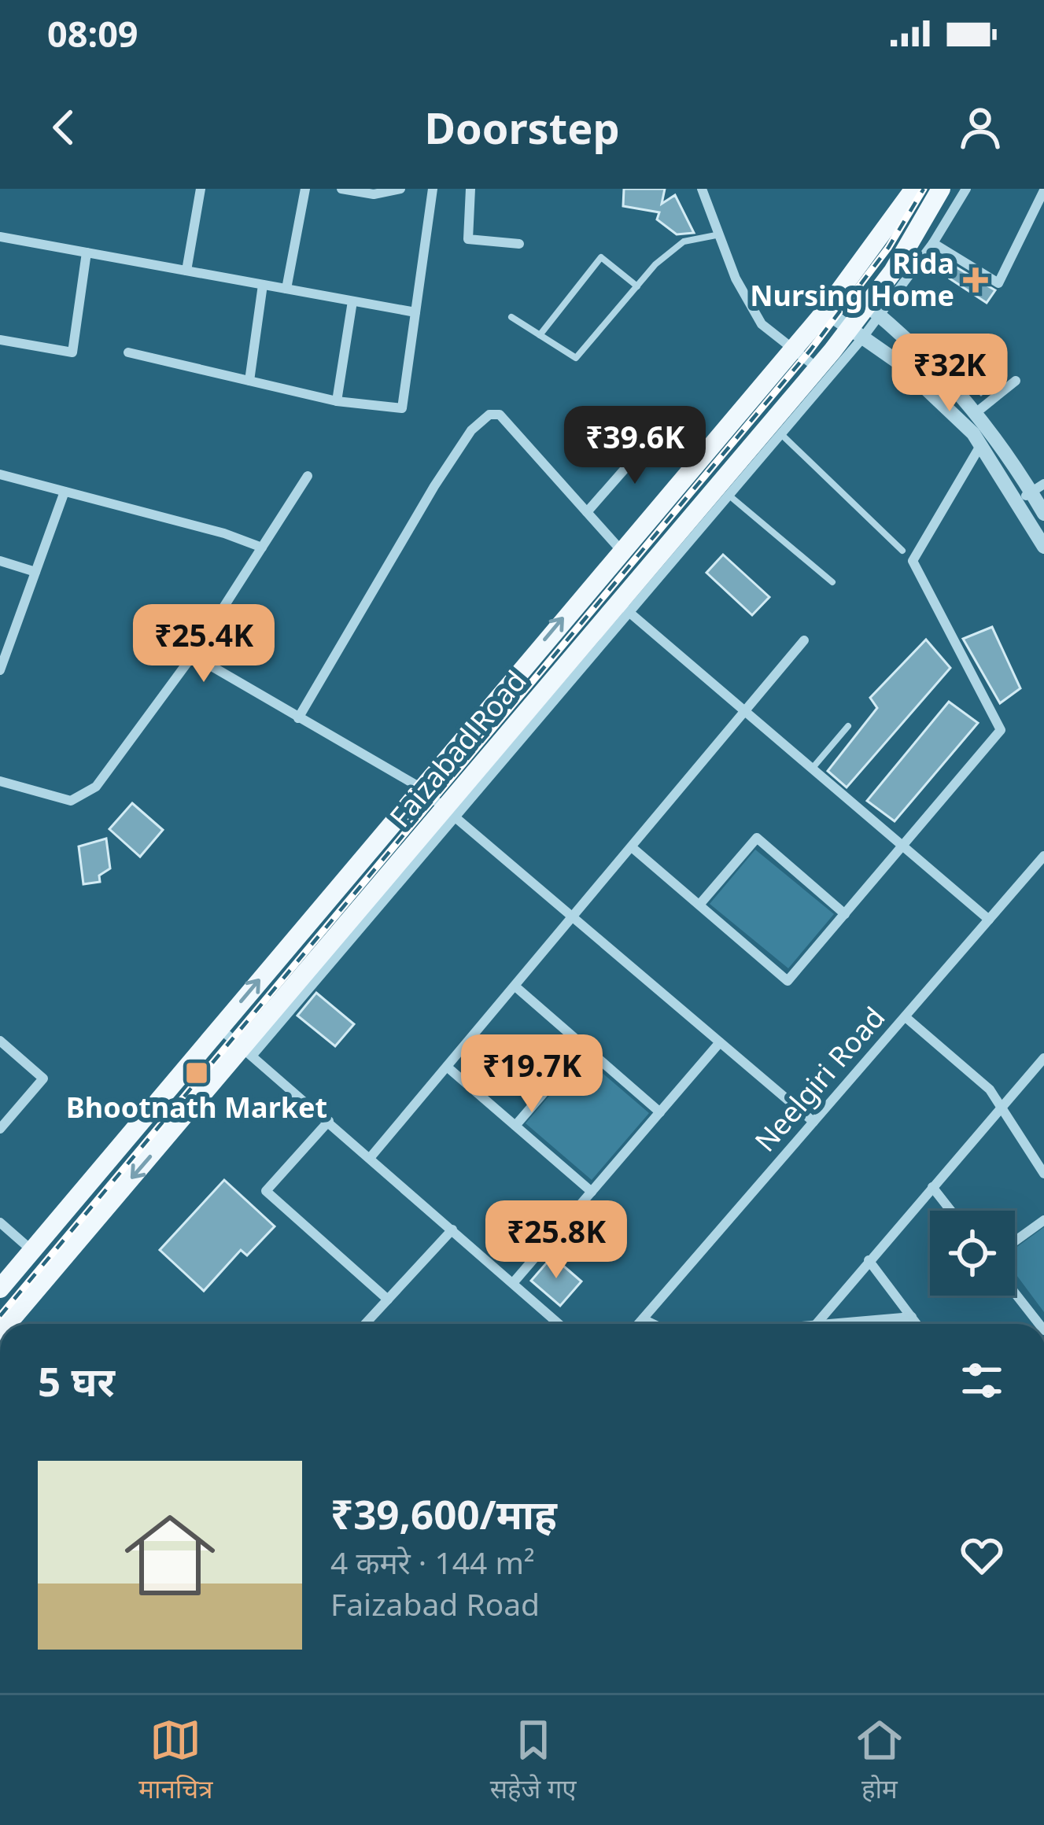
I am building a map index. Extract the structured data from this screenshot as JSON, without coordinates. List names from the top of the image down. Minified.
{"streets":{"main road":["Faizabad Road"],"street":["Neelgiri Road"]},"places":{"health":["Rida Nursing Home"],"transit":["Bhootnath Market"]},"page":{"status":"08:09","header":"Doorstep","price":["₹32K","₹39.6K","₹25.4K","₹19.7K","₹25.8K"],"heading":"5 घर","list":[{"name":"₹39,600/माह","note":"4 कमरे · 144 m² · Faizabad Road"}],"tabs":["मानचित्र","सहेजे गए","होम"]}}
